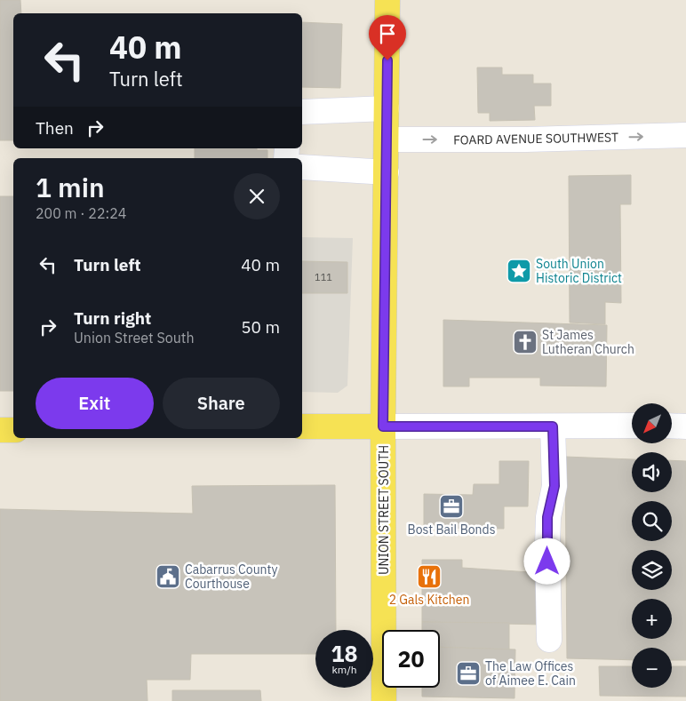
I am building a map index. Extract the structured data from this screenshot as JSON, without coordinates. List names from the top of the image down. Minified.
{"streets":{"main road":["UNION STREET SOUTH"],"street":["FOARD AVENUE SOUTHWEST"]},"crossings":[["FOARD AVENUE SOUTHWEST","UNION STREET SOUTH"]],"one_way":["FOARD AVENUE SOUTHWEST"],"places":{"place":["South Union Historic District"],"church":["St James Lutheran Church"],"office":["Bost Bail Bonds","The Law Offices of Aimee E. Cain"],"public building":["Cabarrus County Courthouse"],"restaurant":["2 Gals Kitchen"]},"house_numbers":["111"],"north":"bottom left","page":{"turn":["40 m","Turn left"],"then":"Then","heading":["1 min","200 m · 22:24"],"list":[{"name":"Turn left","value":"40 m"},{"name":"Turn right","note":"Union Street South","value":"50 m"}],"buttons":["Exit","Share"],"map_buttons":["+","−"],"speed":"18 km/h","limit":"20"}}
